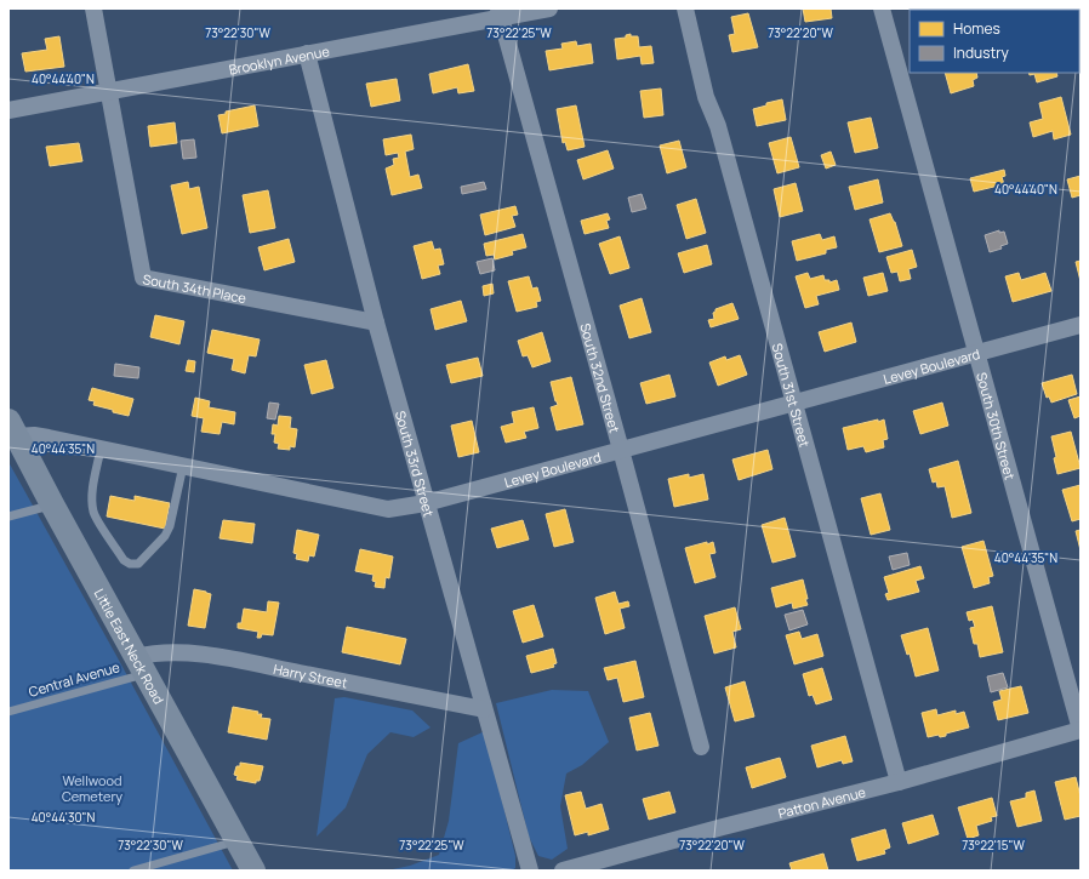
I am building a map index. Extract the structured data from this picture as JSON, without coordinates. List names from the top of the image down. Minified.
{"streets":{"main road":["Little East Neck Road"],"street":["Brooklyn Avenue","South 34th Place","Levey Boulevard","South 32nd Street","South 31st Street","South 30th Street","South 33rd Street","Harry Street","Patton Avenue"],"lane":["Central Avenue"]},"crossings":[["Brooklyn Avenue","South 34th Place"],["Brooklyn Avenue","South 32nd Street"],["Brooklyn Avenue","South 33rd Street"],["South 34th Place","South 33rd Street"],["Levey Boulevard","South 32nd Street"],["Levey Boulevard","South 31st Street"],["Levey Boulevard","South 30th Street"],["Levey Boulevard","South 33rd Street"],["Levey Boulevard","Little East Neck Road"],["South 31st Street","Patton Avenue"],["South 30th Street","Patton Avenue"],["South 33rd Street","Harry Street"],["Little East Neck Road","Harry Street"],["Little East Neck Road","Central Avenue"],["Harry Street","Central Avenue"]],"parks":["Wellwood Cemetery"],"legend":["Homes","Industry"],"coordinates":["73°22'30\"W","73°22'25\"W","73°22'20\"W","40°44'40\"N","40°44'35\"N","40°44'30\"N","73°22'15\"W"]}
